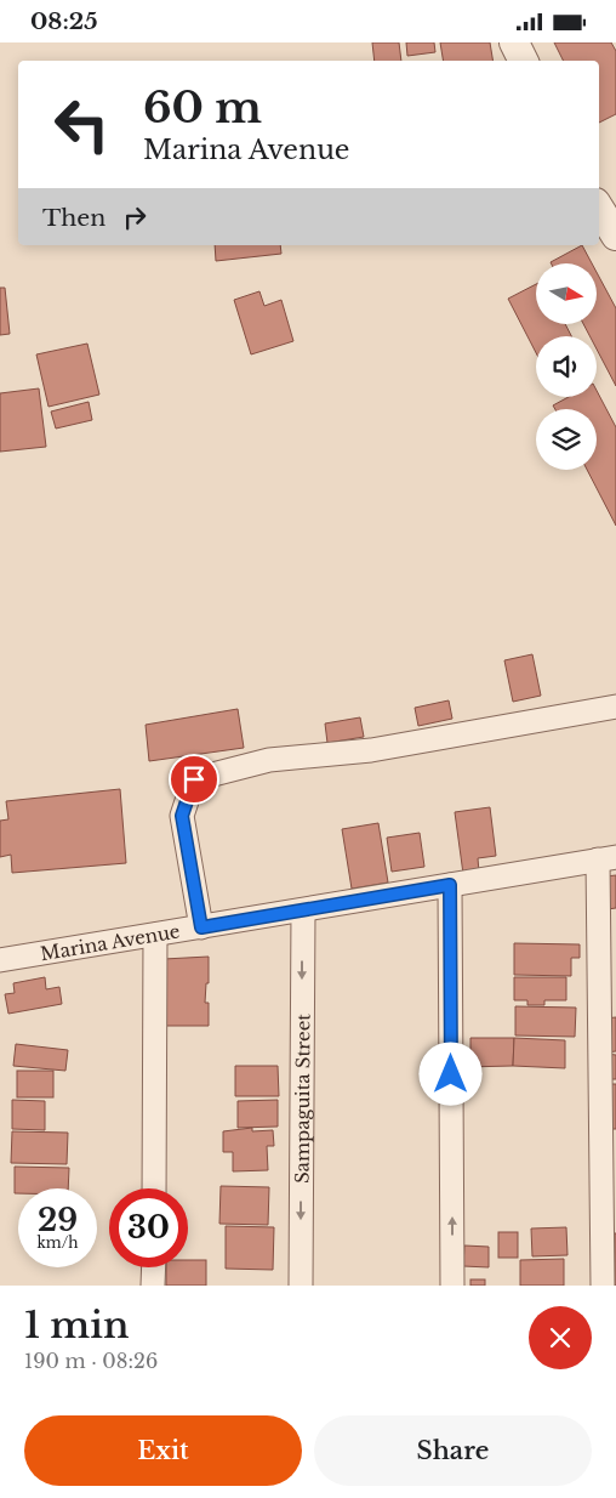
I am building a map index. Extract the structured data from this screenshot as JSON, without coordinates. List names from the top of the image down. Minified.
{"streets":{"street":["Marina Avenue","Sampaguita Street"]},"crossings":[["Marina Avenue","Sampaguita Street"]],"north":"right","page":{"status":"08:25","turn":["60 m","Marina Avenue"],"then":"Then","speed":"29 km/h","limit":"30","heading":["1 min","190 m · 08:26"],"buttons":["Exit","Share"]}}
